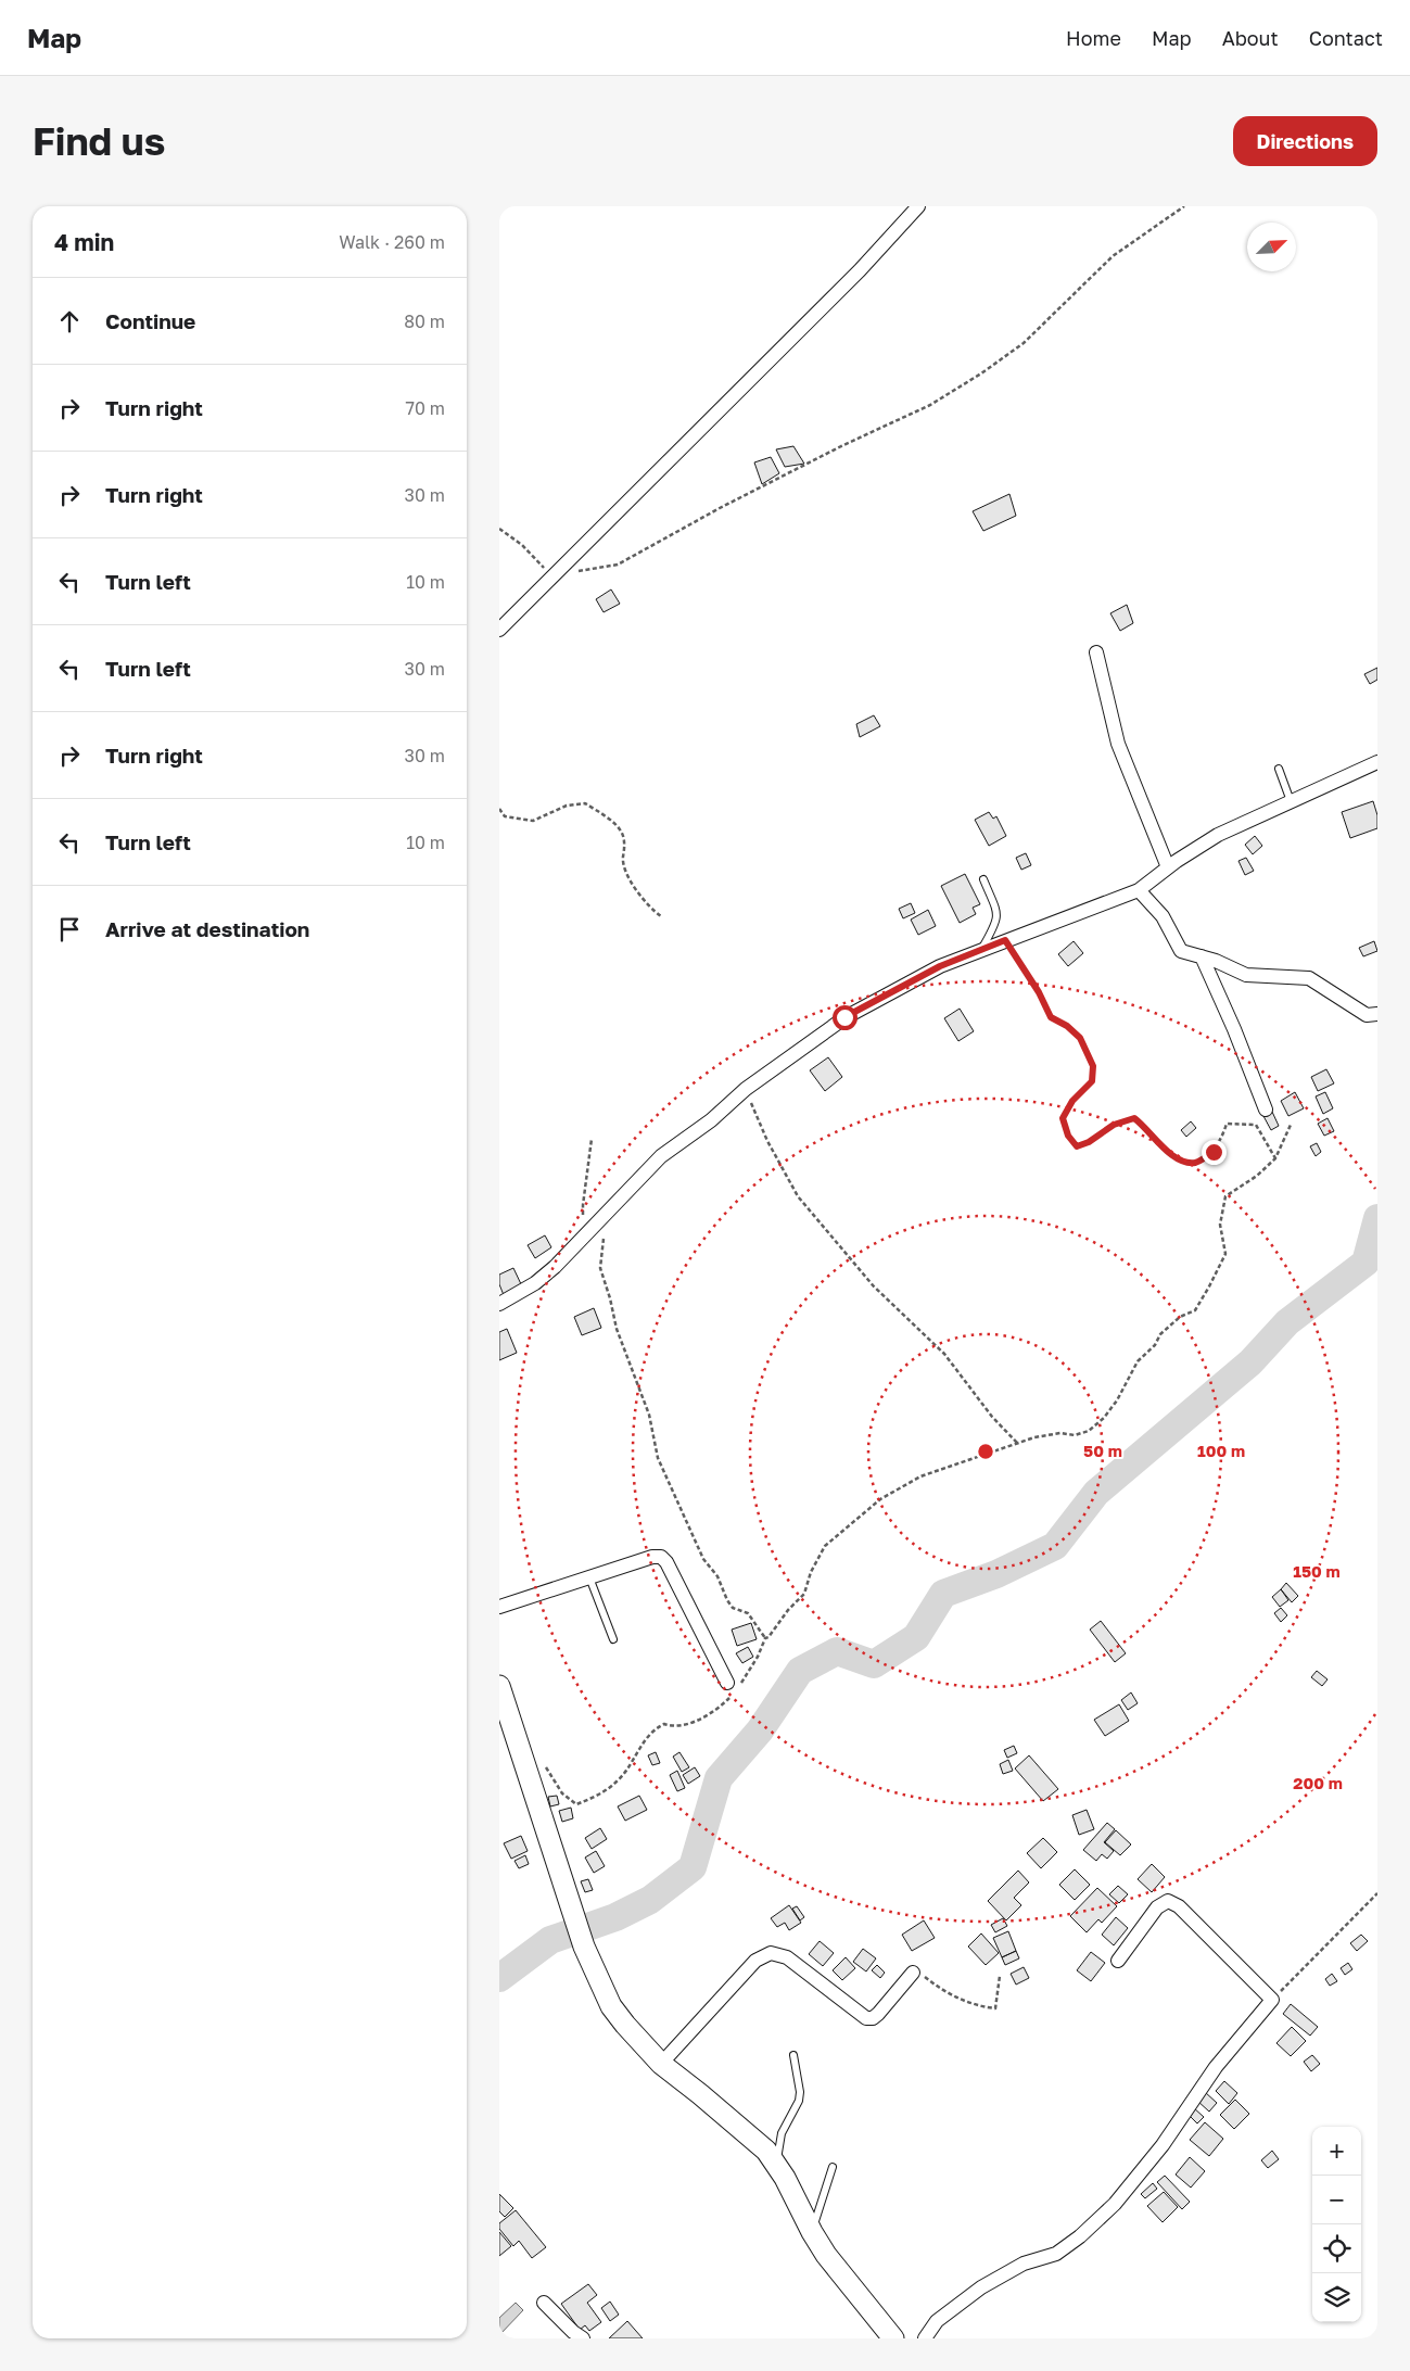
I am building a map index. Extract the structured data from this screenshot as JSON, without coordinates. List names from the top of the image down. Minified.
{"north":"top right","page":{"header":"Map","nav":["Home","Map","About","Contact"],"buttons":"Directions","title":"Find us","heading":["4 min","Walk · 260 m"],"list":[["Continue","80 m"],["Turn right","70 m"],["Turn right","30 m"],["Turn left","10 m"],["Turn left","30 m"],["Turn right","30 m"],["Turn left","10 m"],"Arrive at destination"],"map_buttons":["+","−"]},"rings":["50 m","100 m","150 m","200 m"]}
